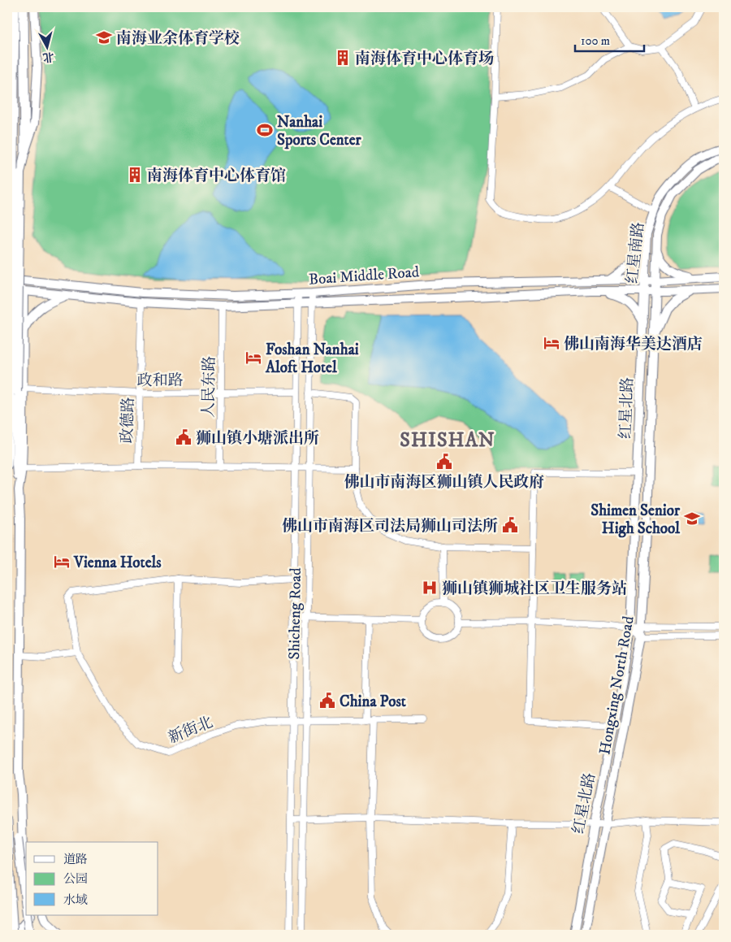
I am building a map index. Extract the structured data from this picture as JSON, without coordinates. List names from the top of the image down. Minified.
{"streets":{"main road":["红星南路","Boai Middle Road","红星北路","Hongxing North Road"],"street":["政和路","人民东路","政德路","Shicheng Road","新街北"]},"crossings":[["红星南路","Boai Middle Road"],["红星南路","红星北路"],["Boai Middle Road","人民东路"],["Boai Middle Road","政德路"],["Boai Middle Road","Shicheng Road"],["Boai Middle Road","Hongxing North Road"],["政和路","人民东路"],["政和路","政德路"],["政和路","Shicheng Road"],["红星北路","Hongxing North Road"],["Shicheng Road","新街北"]],"districts":["SHISHAN"],"places":{"school or university":["南海业余体育学校","Shimen Senior High School"],"building":["南海体育中心体育场","南海体育中心体育馆"],"sports":["Nanhai Sports Center"],"hotel":["佛山南海华美达酒店","Foshan Nanhai Aloft Hotel","Vienna Hotels"],"public building":["狮山镇小塘派出所","佛山市南海区狮山镇人民政府","佛山市南海区司法局狮山司法所","China Post"],"hospital":["狮山镇狮城社区卫生服务站"]},"legend":["道路","公园","水域"],"scale_bar":"100 m","north":"bottom"}
